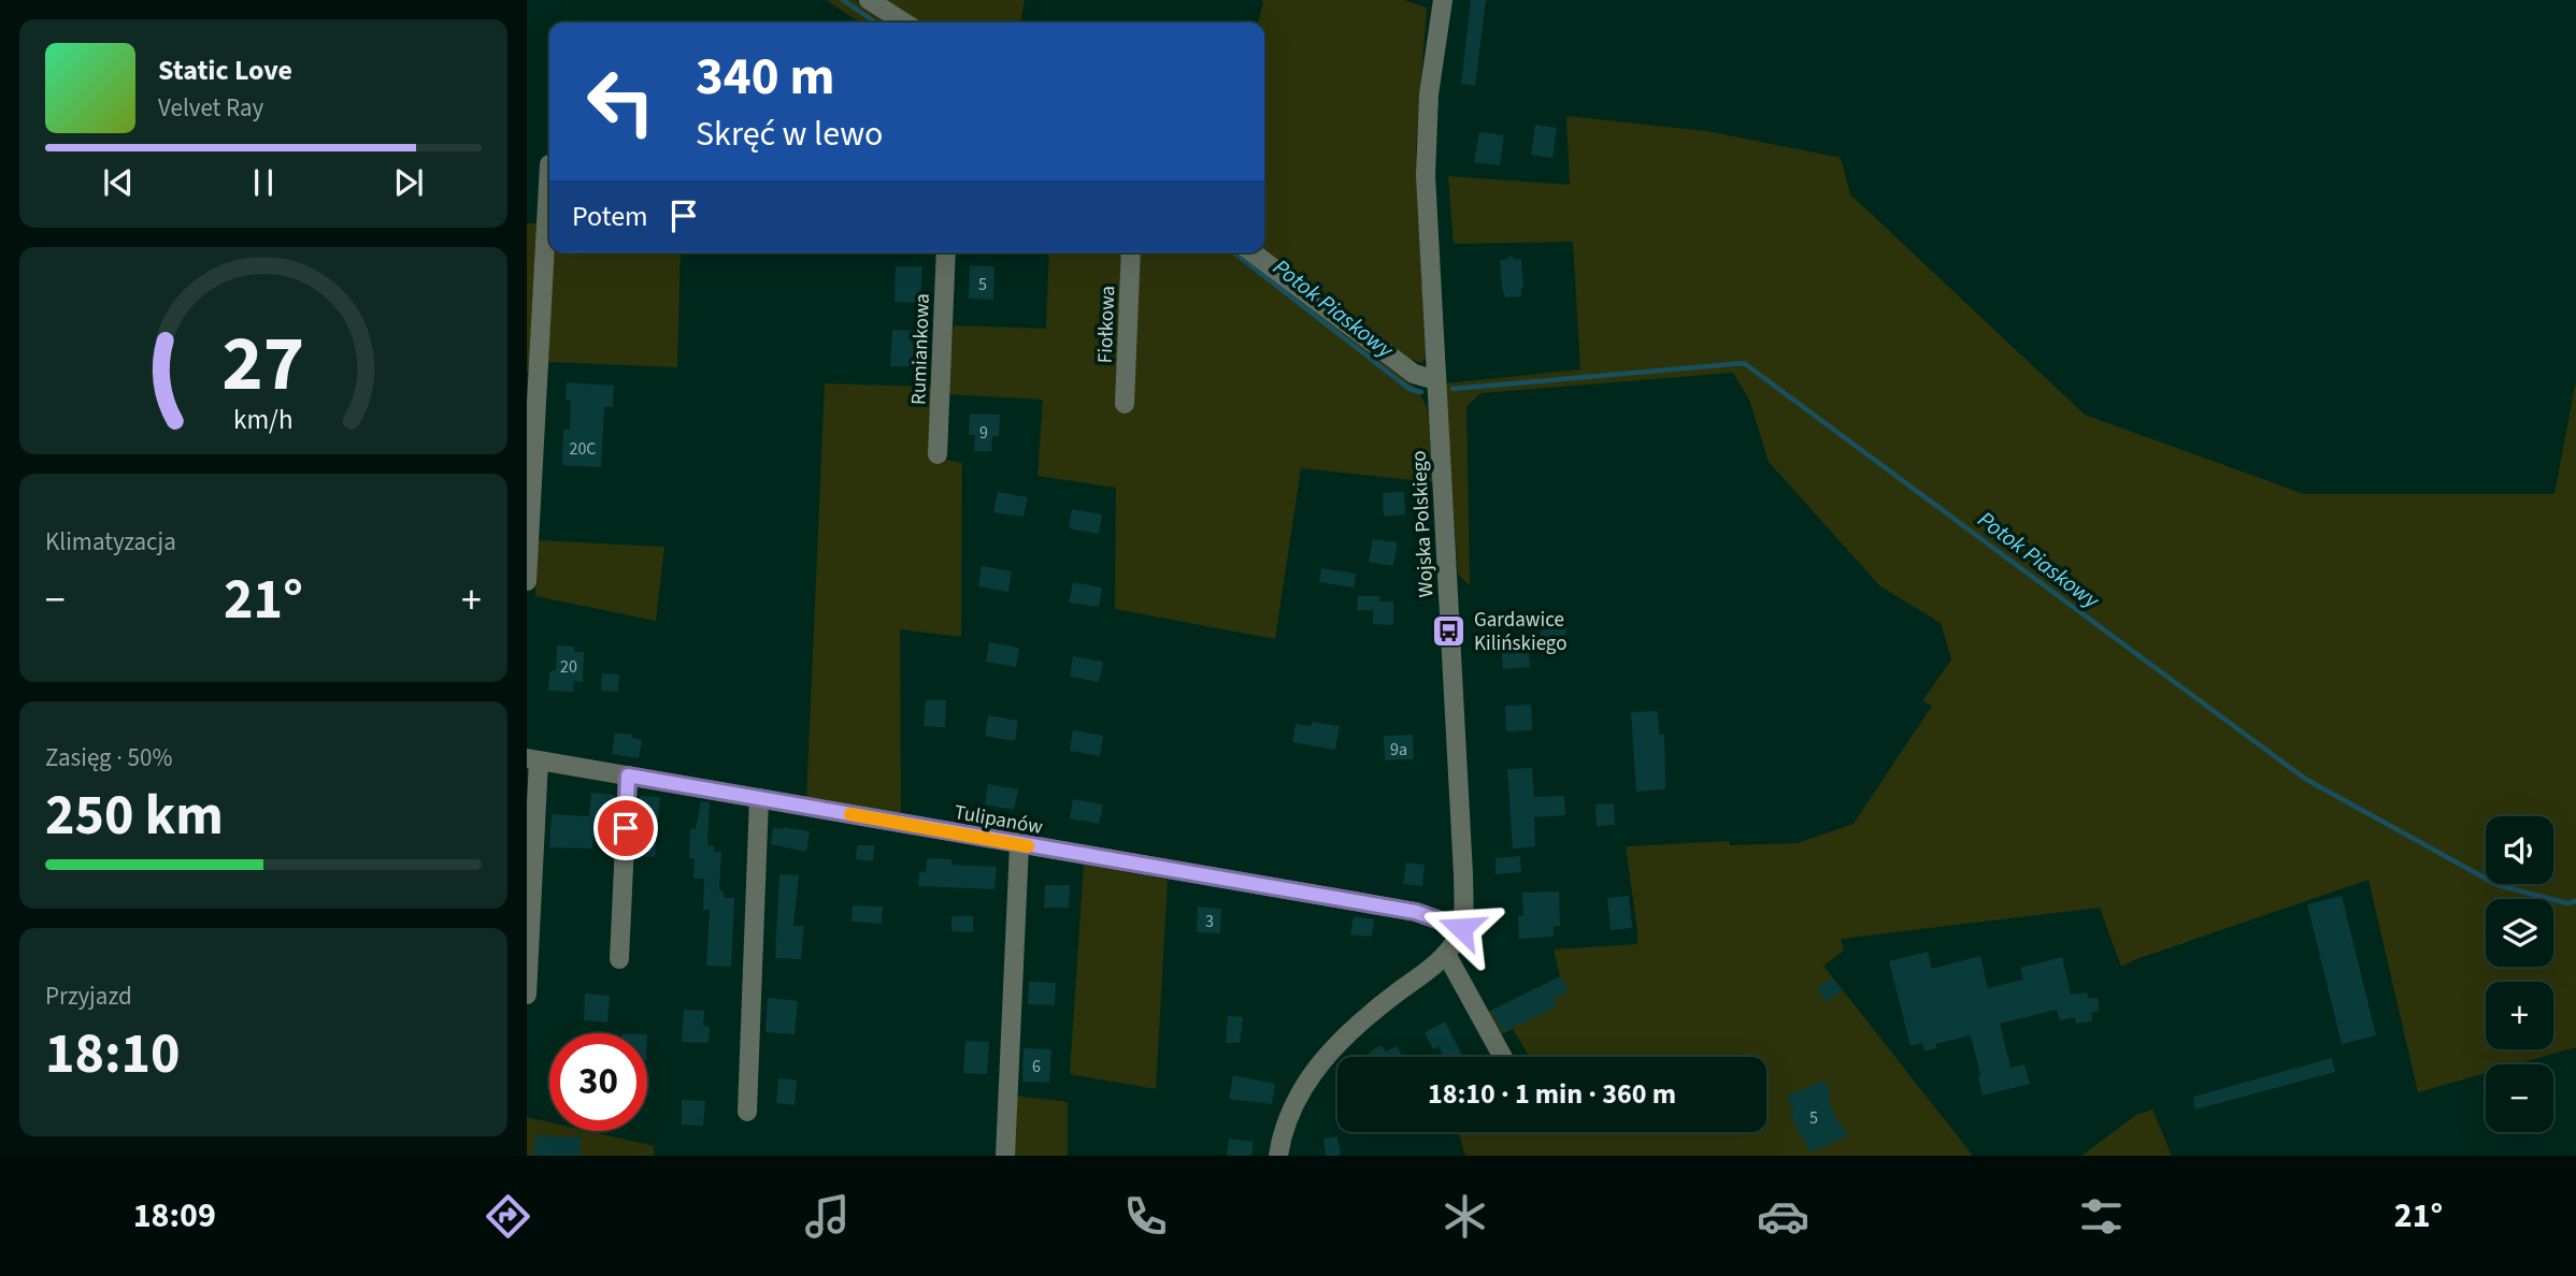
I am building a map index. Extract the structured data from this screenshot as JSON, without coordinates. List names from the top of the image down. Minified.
{"streets":{"street":["Fiołkowa","Rumiankowa","Wojska Polskiego","Tulipanów"]},"crossings":[["Wojska Polskiego","Tulipanów"]],"water":["Potok Piaskowy"],"places":{"bus stop":["Gardawice Kilińskiego"]},"house_numbers":["5","9","20C","20","9a","3","6","5"],"page":{"turn":["340 m","Skręć w lewo"],"song":["Static Love","Velvet Ray"],"then":"Potem","tile":["Klimatyzacja",["Zasięg · 50%","250 km"],["Przyjazd","18:10"]],"heat":["−","21°","+"],"map_buttons":["+","−"],"limit":"30","trip":"18:10 · 1 min · 360 m","tabs":["18:09","21°"],"gauge":["27","km/h"]}}
